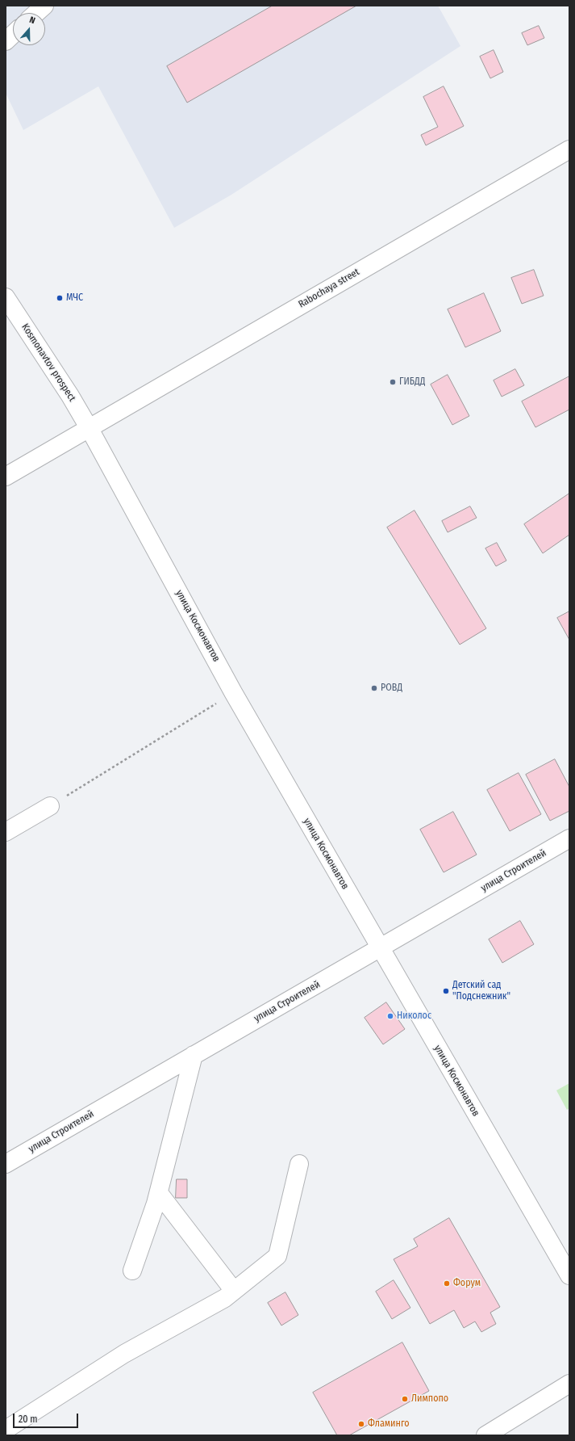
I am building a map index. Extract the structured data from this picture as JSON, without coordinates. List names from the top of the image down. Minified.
{"streets":{"street":["Rabochaya street","Kosmonavtov prospect","улица Космонавтов","улица Строителей"]},"crossings":[["Rabochaya street","Kosmonavtov prospect"],["Rabochaya street","улица Космонавтов"],["Kosmonavtov prospect","улица Космонавтов"],["улица Космонавтов","улица Строителей"]],"places":["МЧС","ГИБДД","РОВД","Детский сад \"Подснежник\"","Николос","Форум","Лимпопо","Фламинго"],"scale_bar":"20 m","north":"top"}
